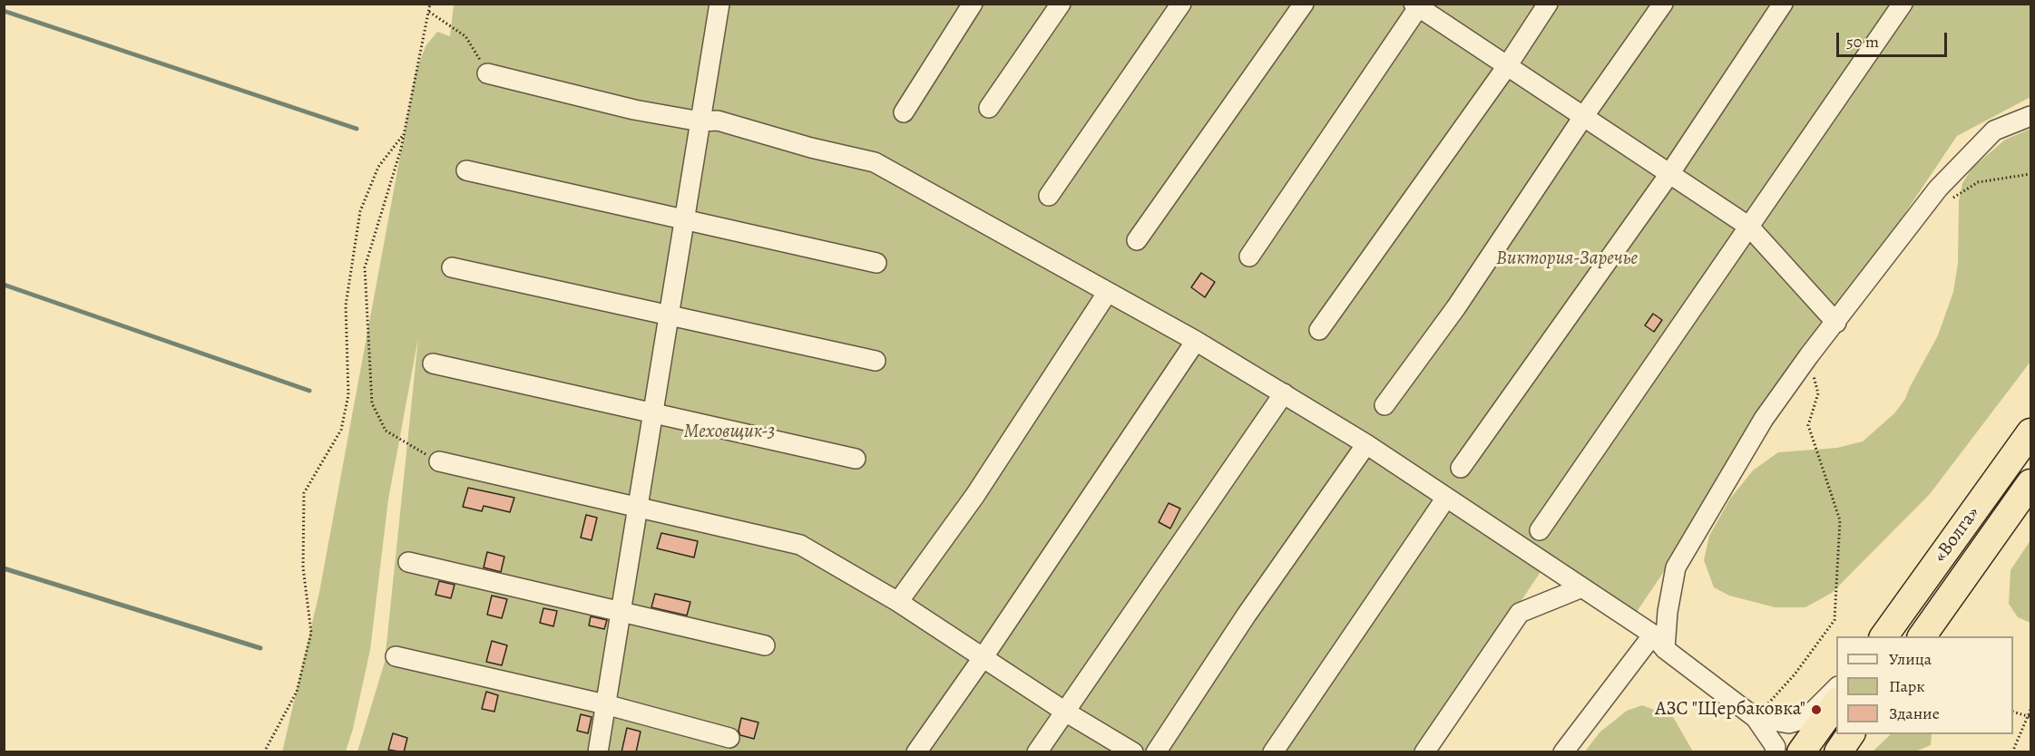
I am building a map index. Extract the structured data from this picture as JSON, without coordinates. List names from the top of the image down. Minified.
{"streets":{"highway":["«Волга»"]},"parks":["Виктория-Заречье","Меховщик-3"],"places":["АЗС \"Щербаковка\""],"legend":["Улица","Парк","Здание"],"scale_bar":"50 m"}
